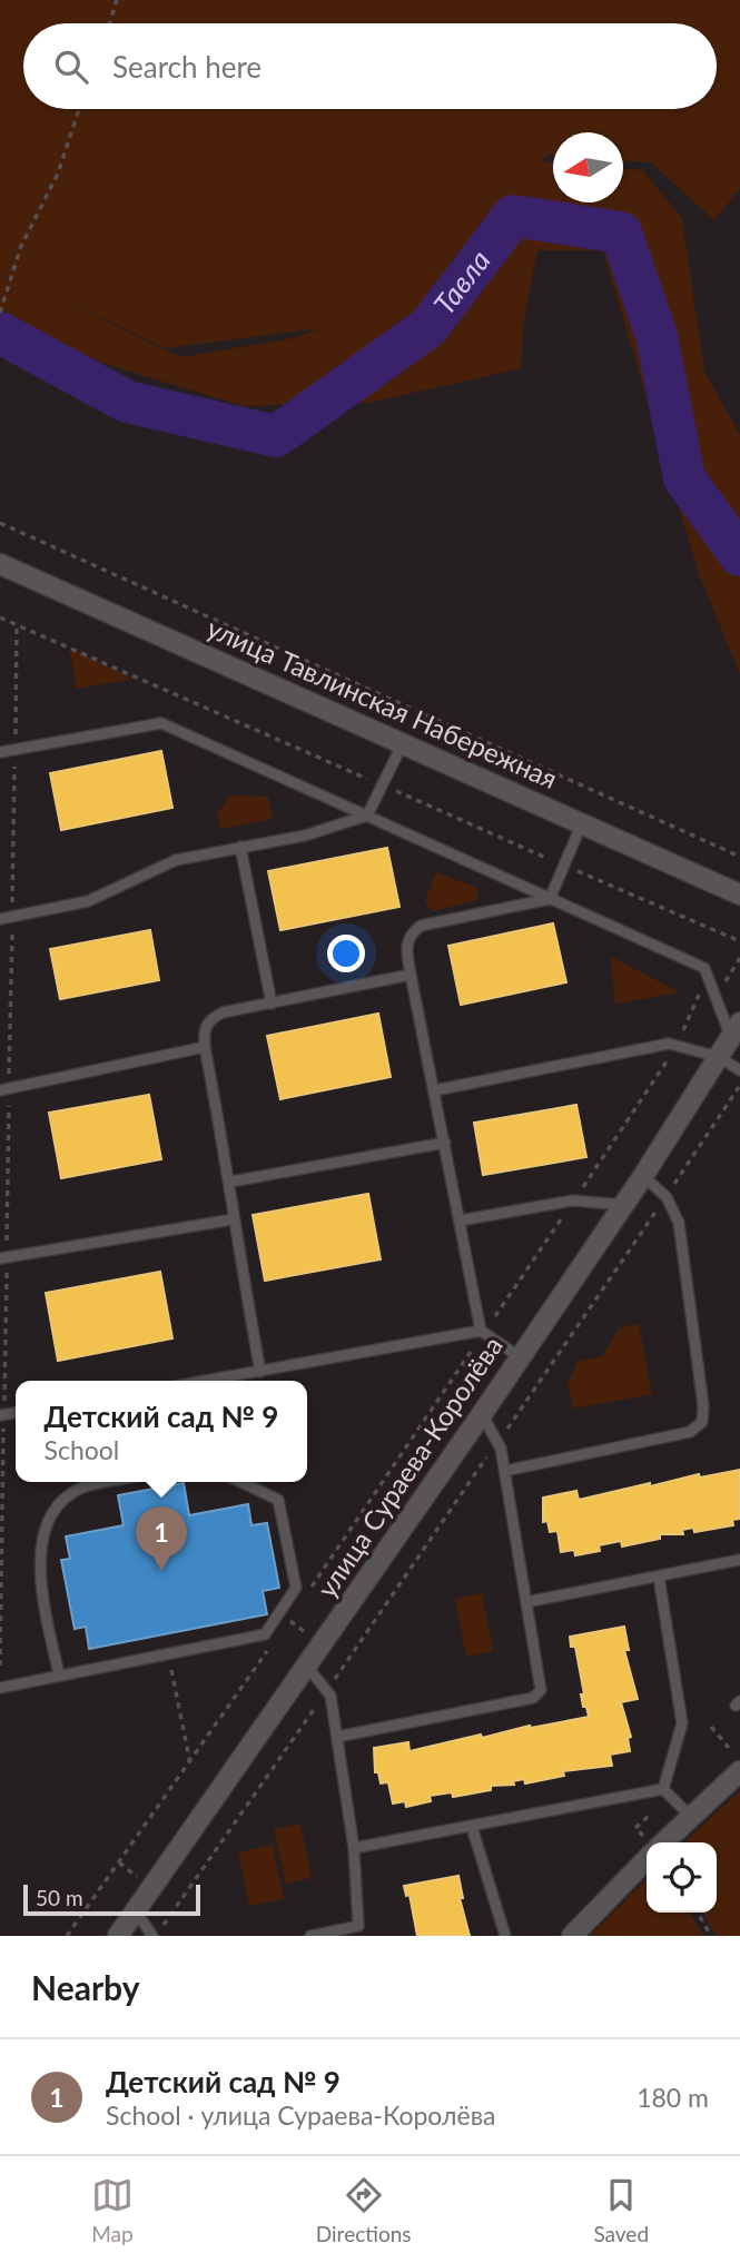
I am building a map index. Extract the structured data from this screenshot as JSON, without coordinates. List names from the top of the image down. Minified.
{"streets":{"street":["улица Тавлинская Набережная","улица Сураева-Королёва"]},"water":["Тавла"],"scale_bar":"50 m","north":"left","page":{"search":"Search here","popup":["Детский сад № 9","School"],"pins":"1","scale":"50 m","heading":"Nearby","list":[{"mark":"1","name":"Детский сад № 9","note":"School · улица Сураева-Королёва","value":"180 m"}],"nav":["Map","Directions","Saved"]}}
